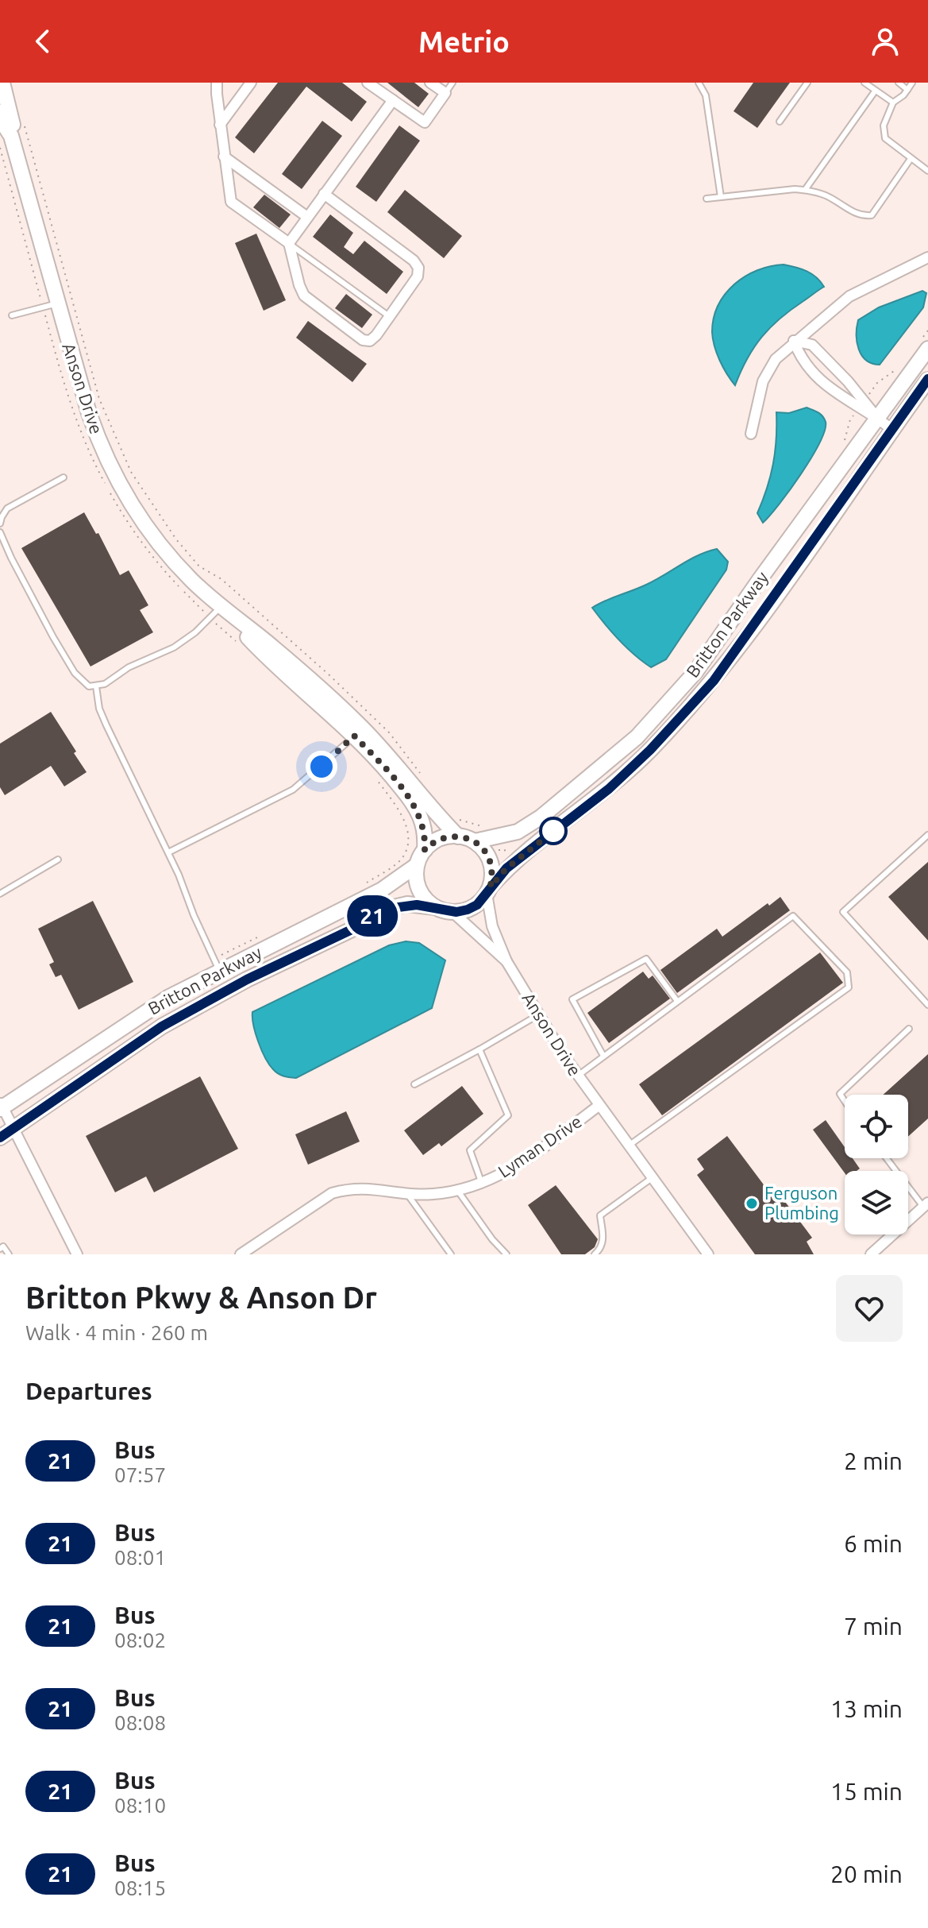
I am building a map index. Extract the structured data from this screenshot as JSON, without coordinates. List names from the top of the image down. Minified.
{"streets":{"main road":["Anson Drive","Britton Parkway"],"street":["Lyman Drive"]},"crossings":[["Anson Drive","Britton Parkway"],["Anson Drive","Lyman Drive"]],"places":["Ferguson Plumbing"],"lines":["bus line 21"],"page":{"header":"Metrio","on_map":"21","heading":[["Britton Pkwy & Anson Dr","Walk · 4 min · 260 m"],"Departures"],"list":[{"mark":"21","name":"Bus","note":"07:57","value":"2 min"},{"mark":"21","name":"Bus","note":"08:01","value":"6 min"},{"mark":"21","name":"Bus","note":"08:02","value":"7 min"},{"mark":"21","name":"Bus","note":"08:08","value":"13 min"},{"mark":"21","name":"Bus","note":"08:10","value":"15 min"},{"mark":"21","name":"Bus","note":"08:15","value":"20 min"}]}}
